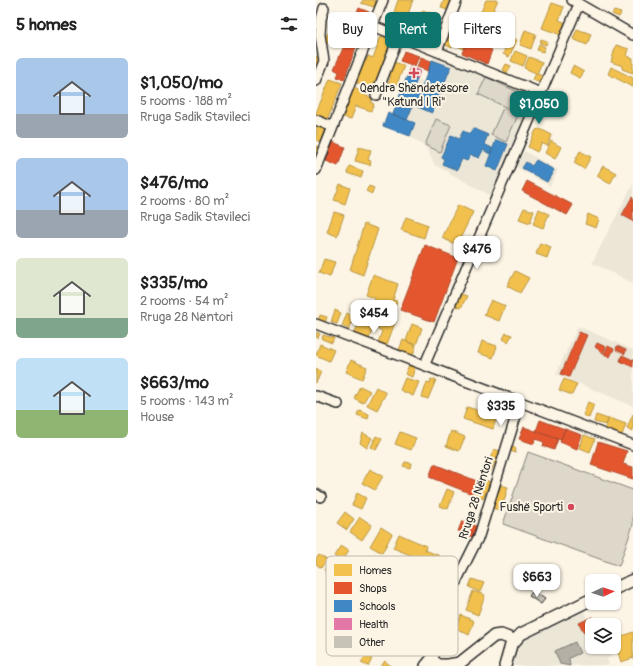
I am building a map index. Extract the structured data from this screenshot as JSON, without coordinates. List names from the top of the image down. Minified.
{"streets":{"street":["Rruga 28 Nëntori"]},"places":{"health":["Qendra Shëndetësore \"Katund I Ri\""],"other":["Fushë Sporti"]},"legend":["Homes","Shops","Schools","Health","Other"],"north":"right","page":{"heading":"5 homes","chip":["Buy","Rent","Filters"],"list":[{"name":"$1,050/mo","note":"5 rooms · 188 m² · Rruga Sadik Stavileci"},{"name":"$476/mo","note":"2 rooms · 80 m² · Rruga Sadik Stavileci"},{"name":"$335/mo","note":"2 rooms · 54 m² · Rruga 28 Nëntori"},{"name":"$663/mo","note":"5 rooms · 143 m² · House"}],"price":["$1,050","$476","$454","$335","$663"]}}
